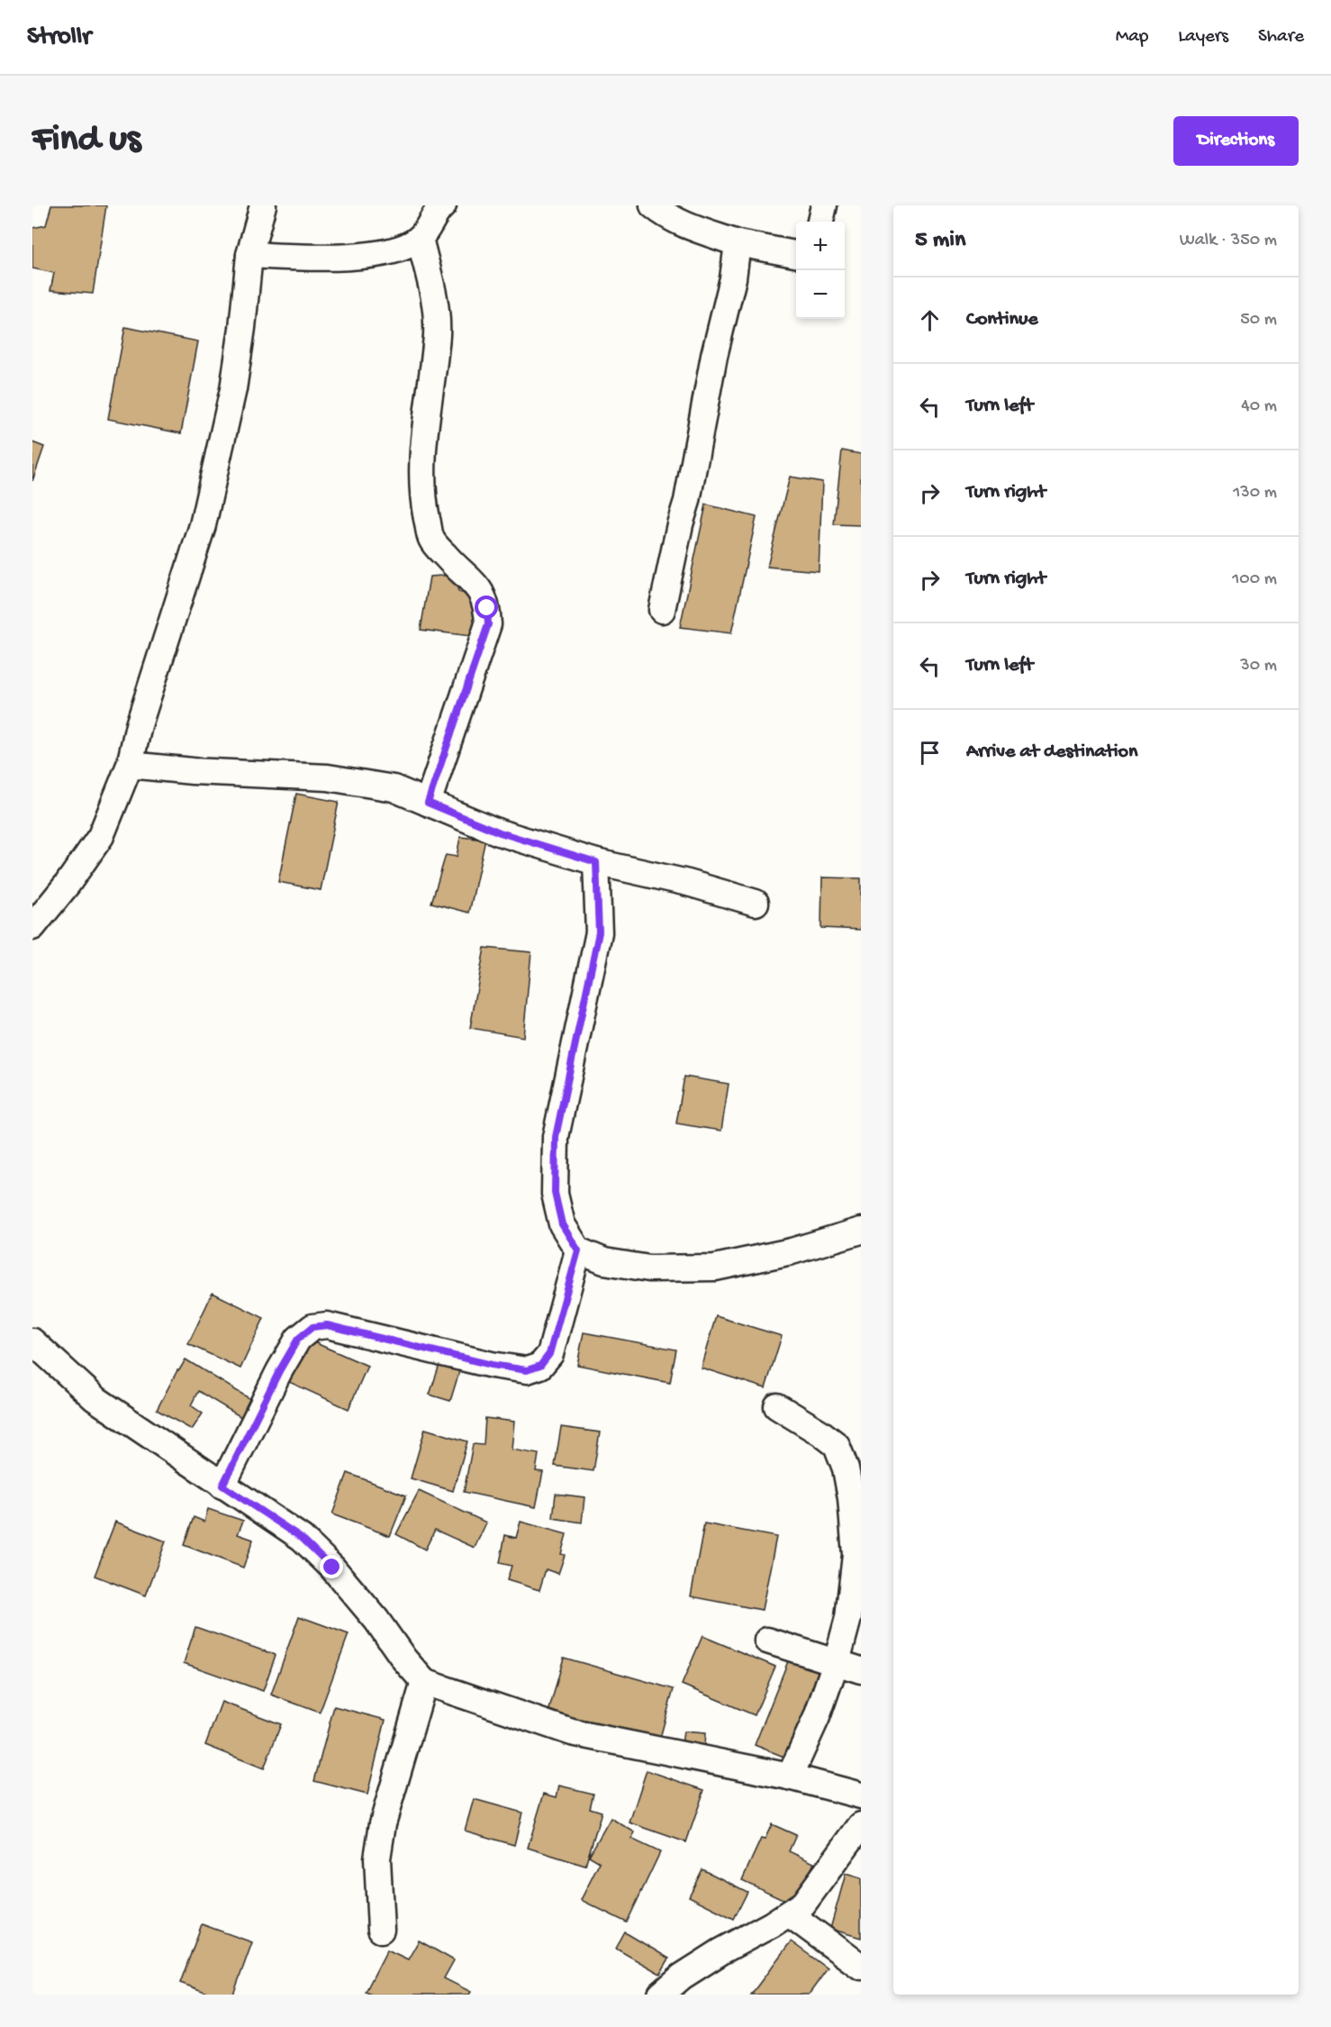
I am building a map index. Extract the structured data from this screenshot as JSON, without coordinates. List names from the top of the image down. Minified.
{"page":{"header":"Strollr","nav":["Map","Layers","Share"],"buttons":"Directions","title":"Find us","heading":["5 min","Walk · 350 m"],"map_buttons":["+","−"],"list":[["Continue","50 m"],["Turn left","40 m"],["Turn right","130 m"],["Turn right","100 m"],["Turn left","30 m"],"Arrive at destination"]}}
